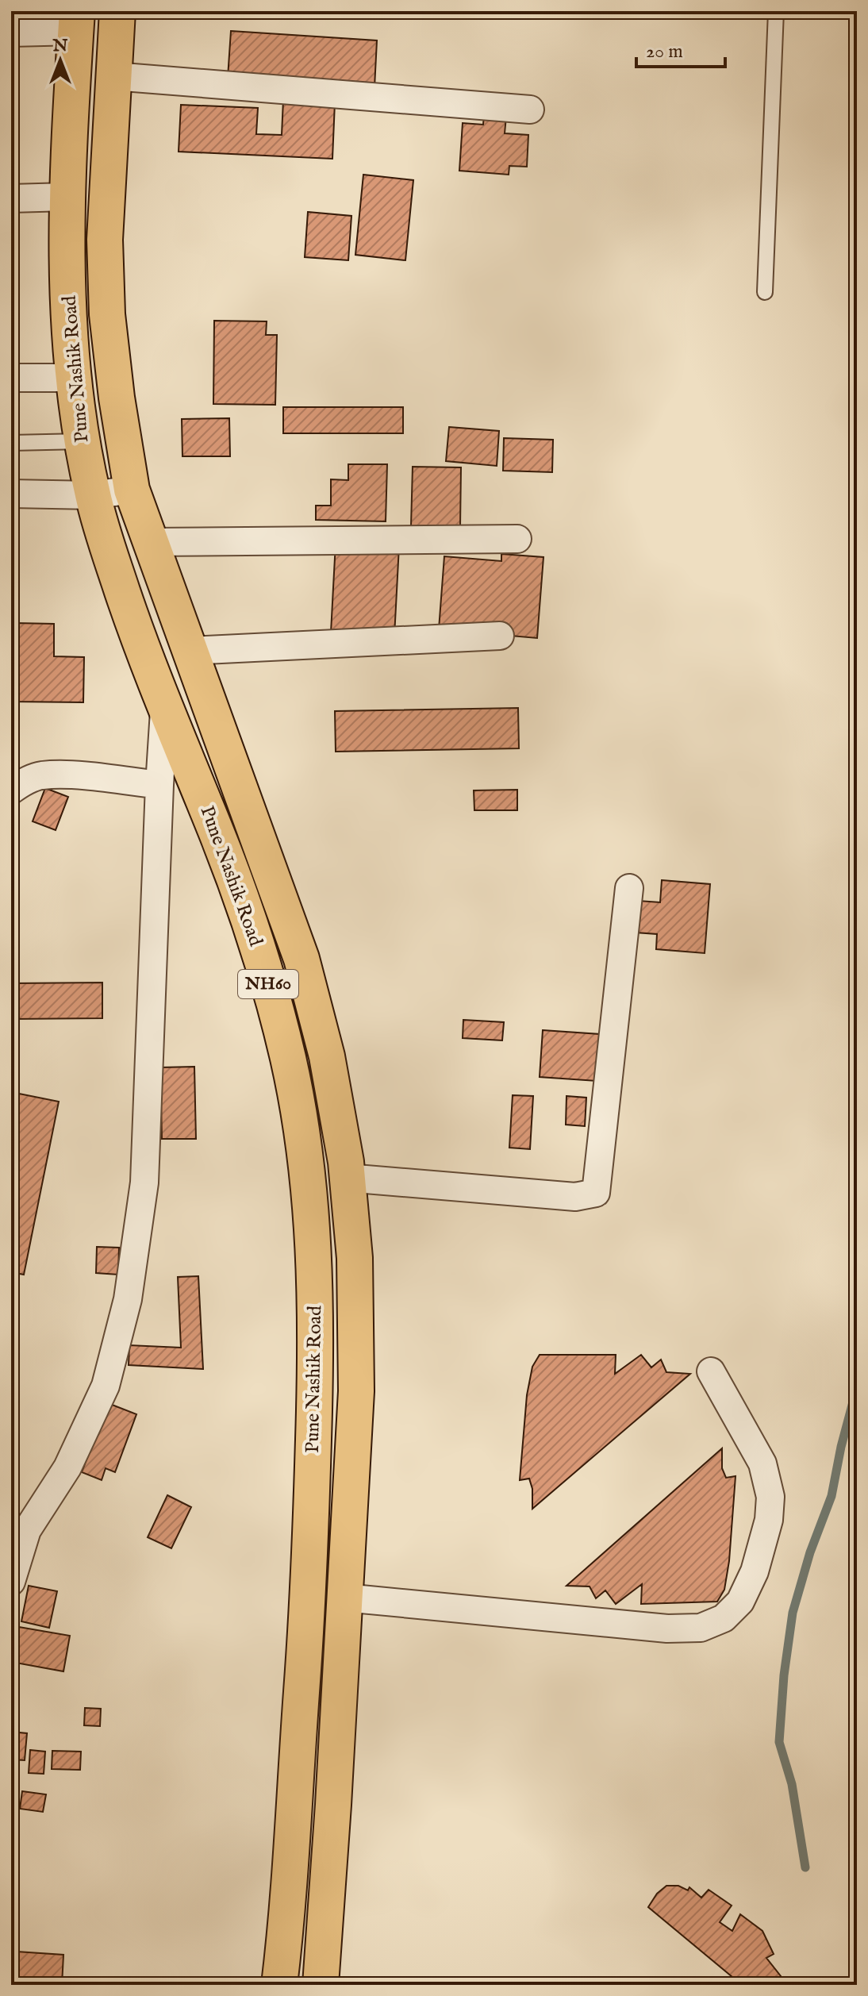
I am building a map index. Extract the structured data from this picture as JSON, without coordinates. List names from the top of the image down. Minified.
{"streets":{"highway":["Pune Nashik Road","NH60"]},"scale_bar":"20 m","north":"top"}
